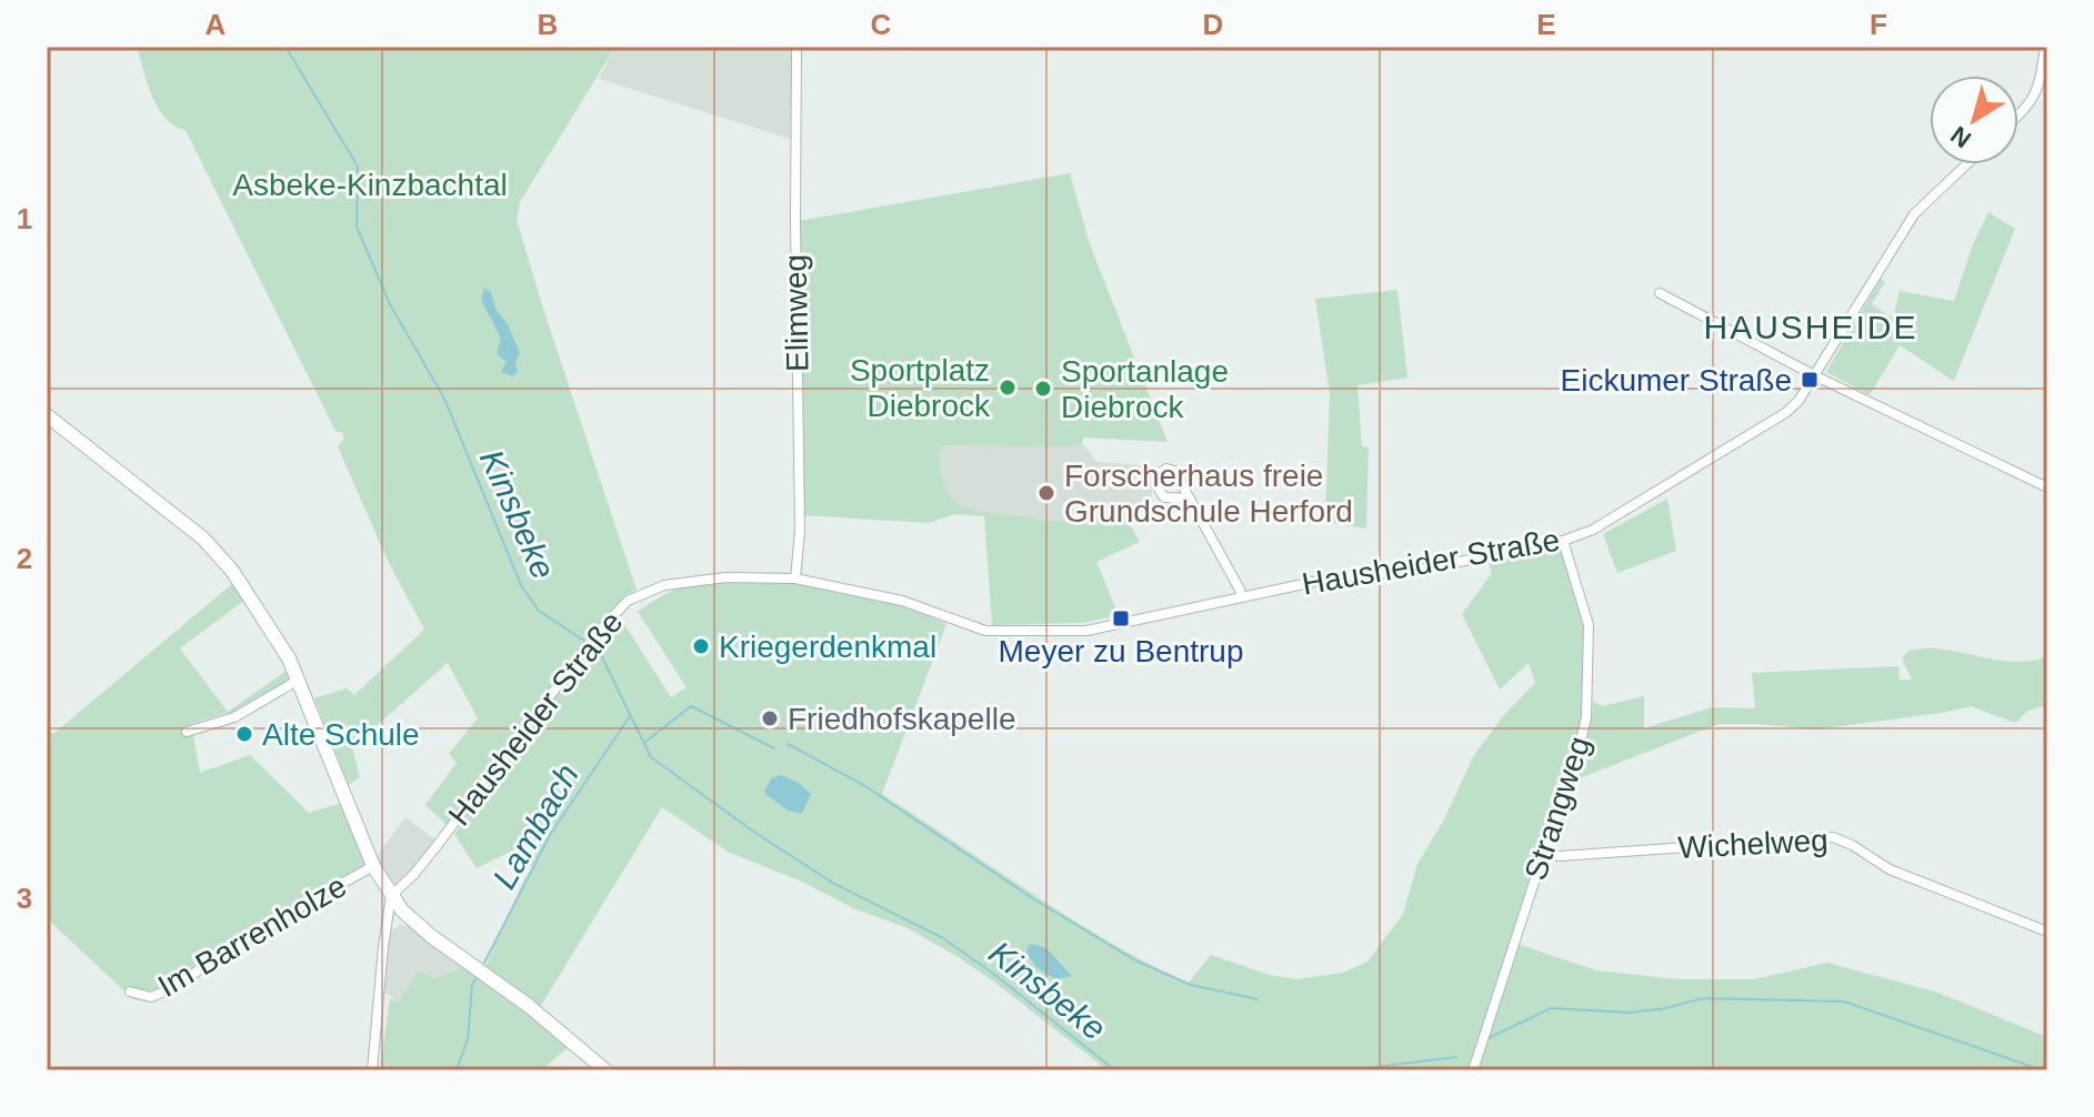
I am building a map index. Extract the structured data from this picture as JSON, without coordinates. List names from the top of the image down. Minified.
{"streets":{"street":["Elimweg","Hausheider Straße","Strangweg","Wichelweg","Im Barrenholze"]},"crossings":[["Elimweg","Hausheider Straße"],["Hausheider Straße","Strangweg"],["Strangweg","Wichelweg"]],"districts":["HAUSHEIDE"],"water":["Kinsbeke","Lambach"],"parks":["Asbeke-Kinzbachtal"],"places":{"transit":["Eickumer Straße","Meyer zu Bentrup"],"other":["Sportplatz Diebrock","Sportanlage Diebrock","Forscherhaus freie Grundschule Herford","Kriegerdenkmal","Friedhofskapelle","Alte Schule"]},"north":"bottom left","grid":{"columns":["A","B","C","D","E","F"],"rows":["1","2","3"]}}
